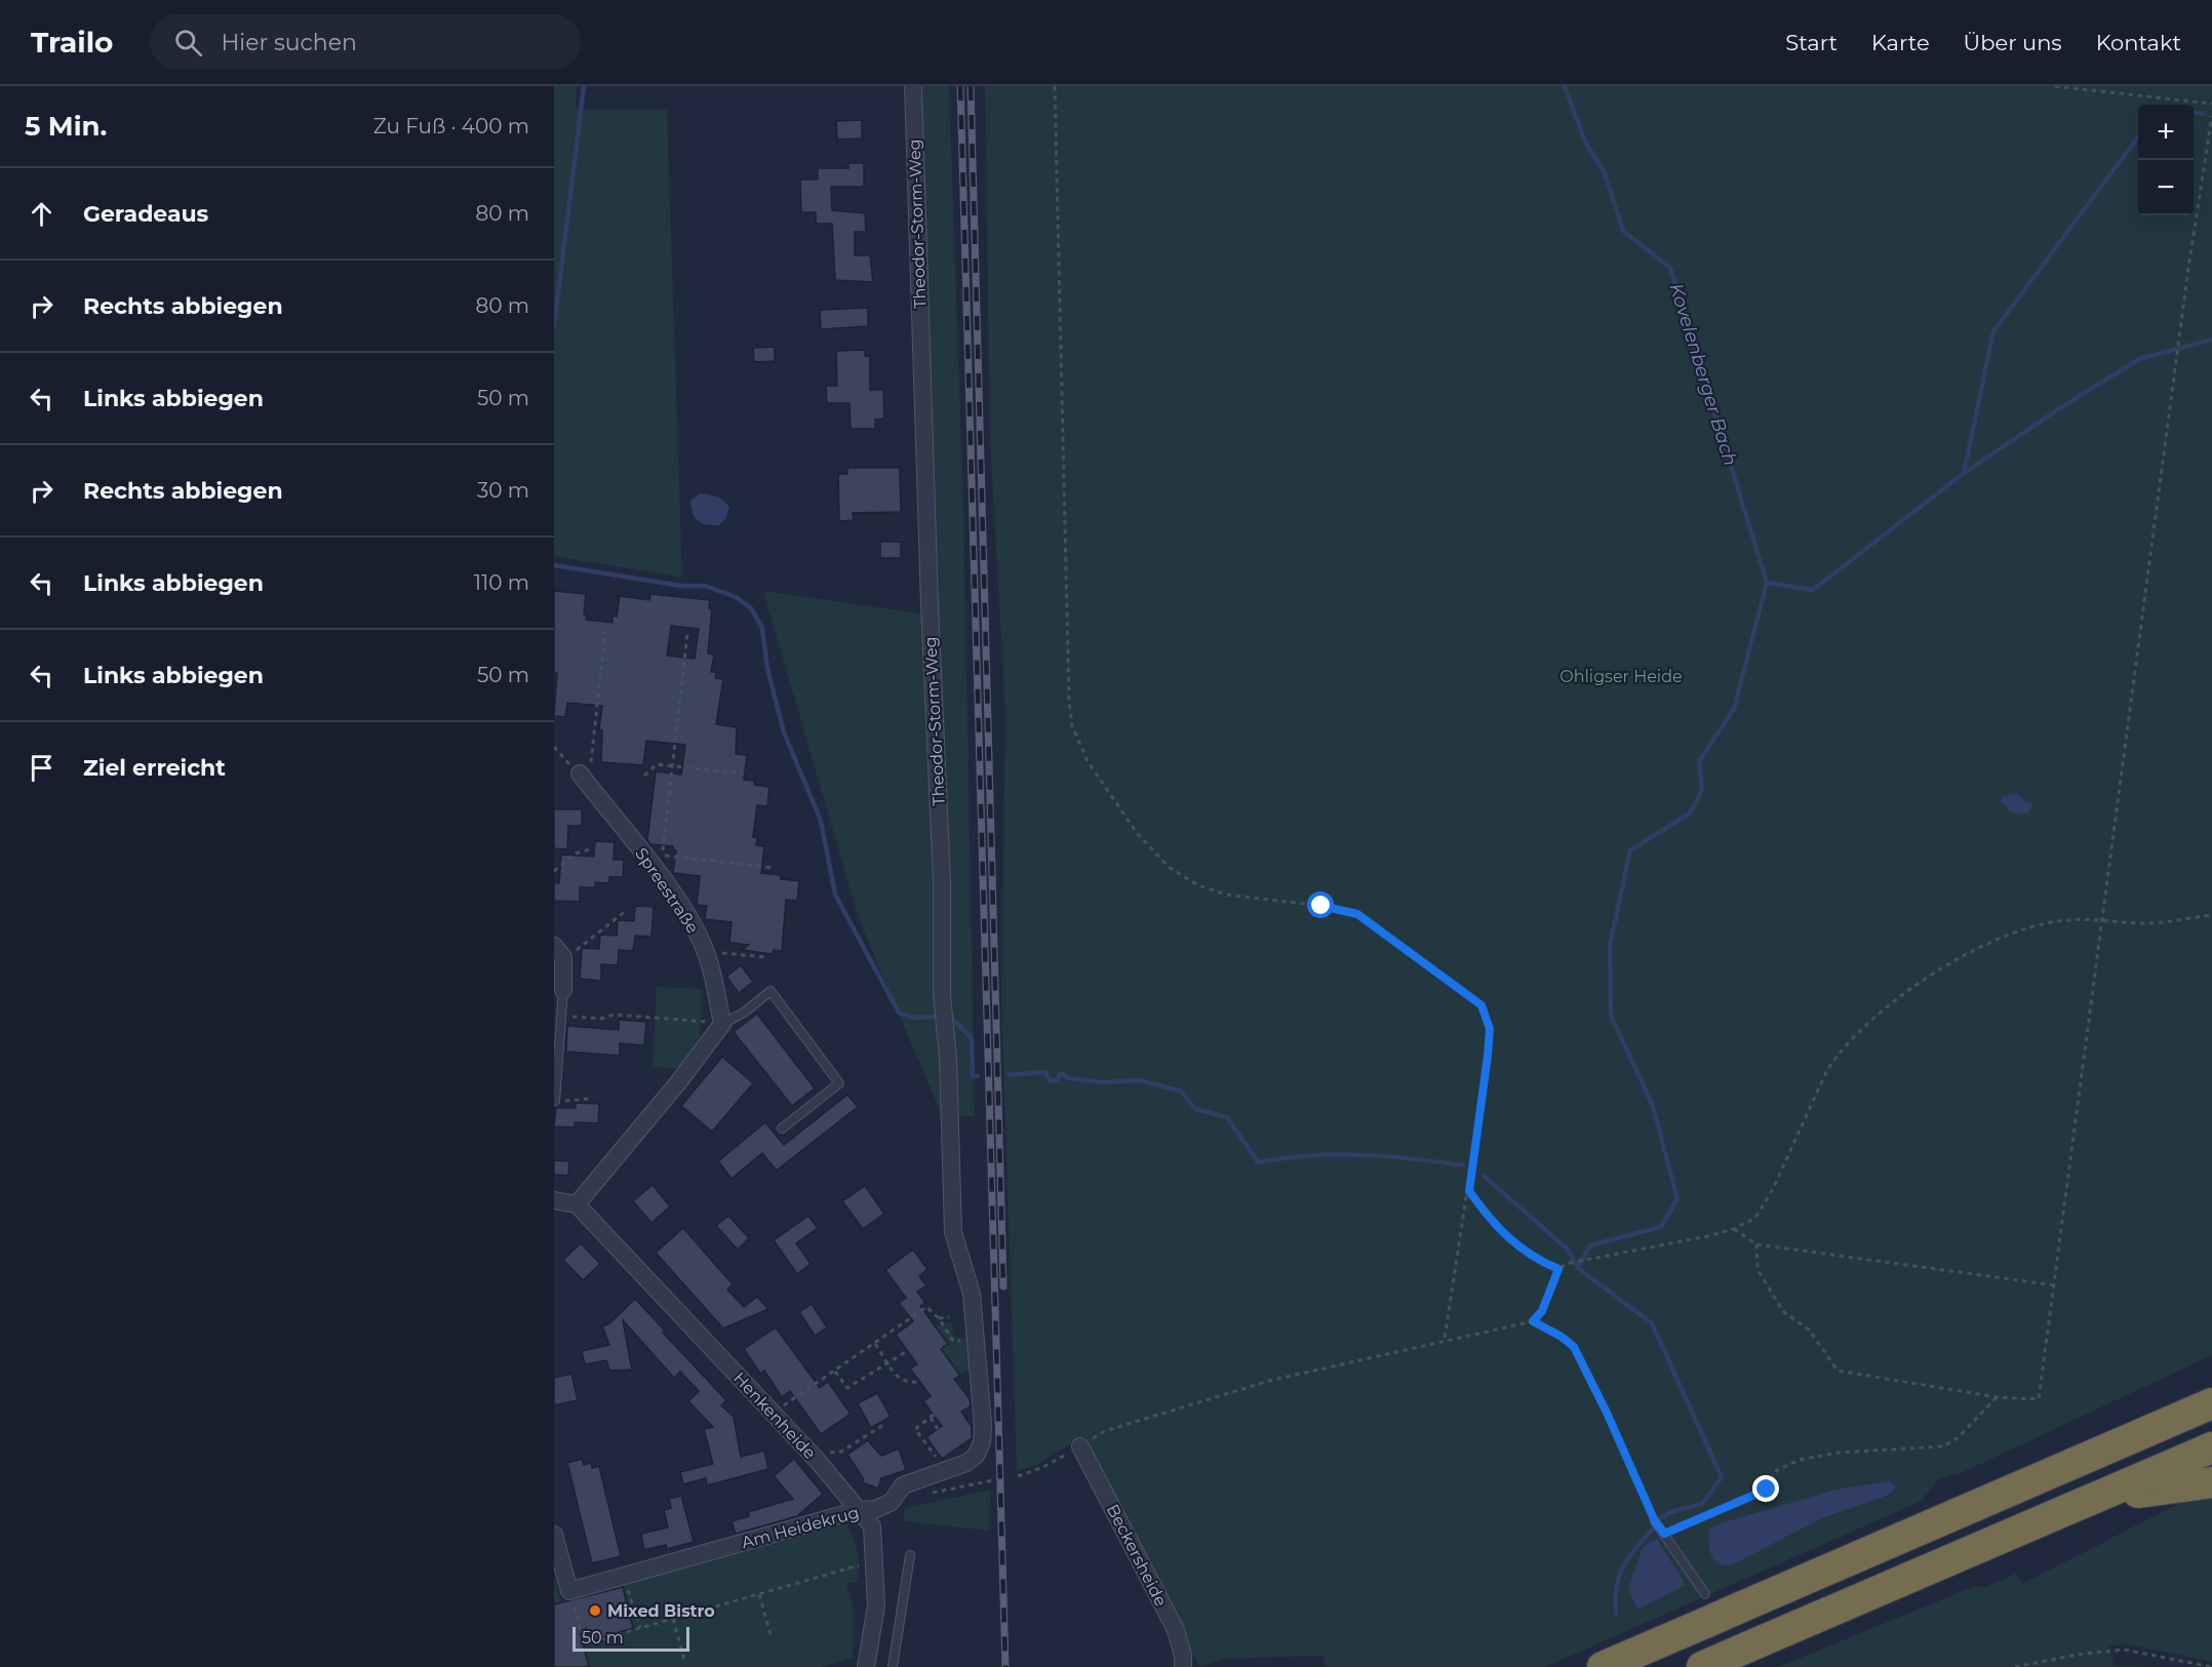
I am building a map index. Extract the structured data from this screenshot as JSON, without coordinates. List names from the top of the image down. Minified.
{"streets":{"street":["Theodor-Storm-Weg","Spreestraße","Henkenheide","Am Heidekrug","Beckersheide"]},"crossings":[["Theodor-Storm-Weg","Am Heidekrug"],["Henkenheide","Am Heidekrug"]],"water":["Kovelenberger Bach"],"parks":["Ohligser Heide"],"places":["Mixed Bistro"],"scale_bar":"50 m","page":{"header":"Trailo","search":"Hier suchen","nav":["Start","Karte","Über uns","Kontakt"],"heading":["5 Min.","Zu Fuß · 400 m"],"map_buttons":["+","−"],"list":[["Geradeaus","80 m"],["Rechts abbiegen","80 m"],["Links abbiegen","50 m"],["Rechts abbiegen","30 m"],["Links abbiegen","110 m"],["Links abbiegen","50 m"],"Ziel erreicht"],"scale":"50 m"}}
